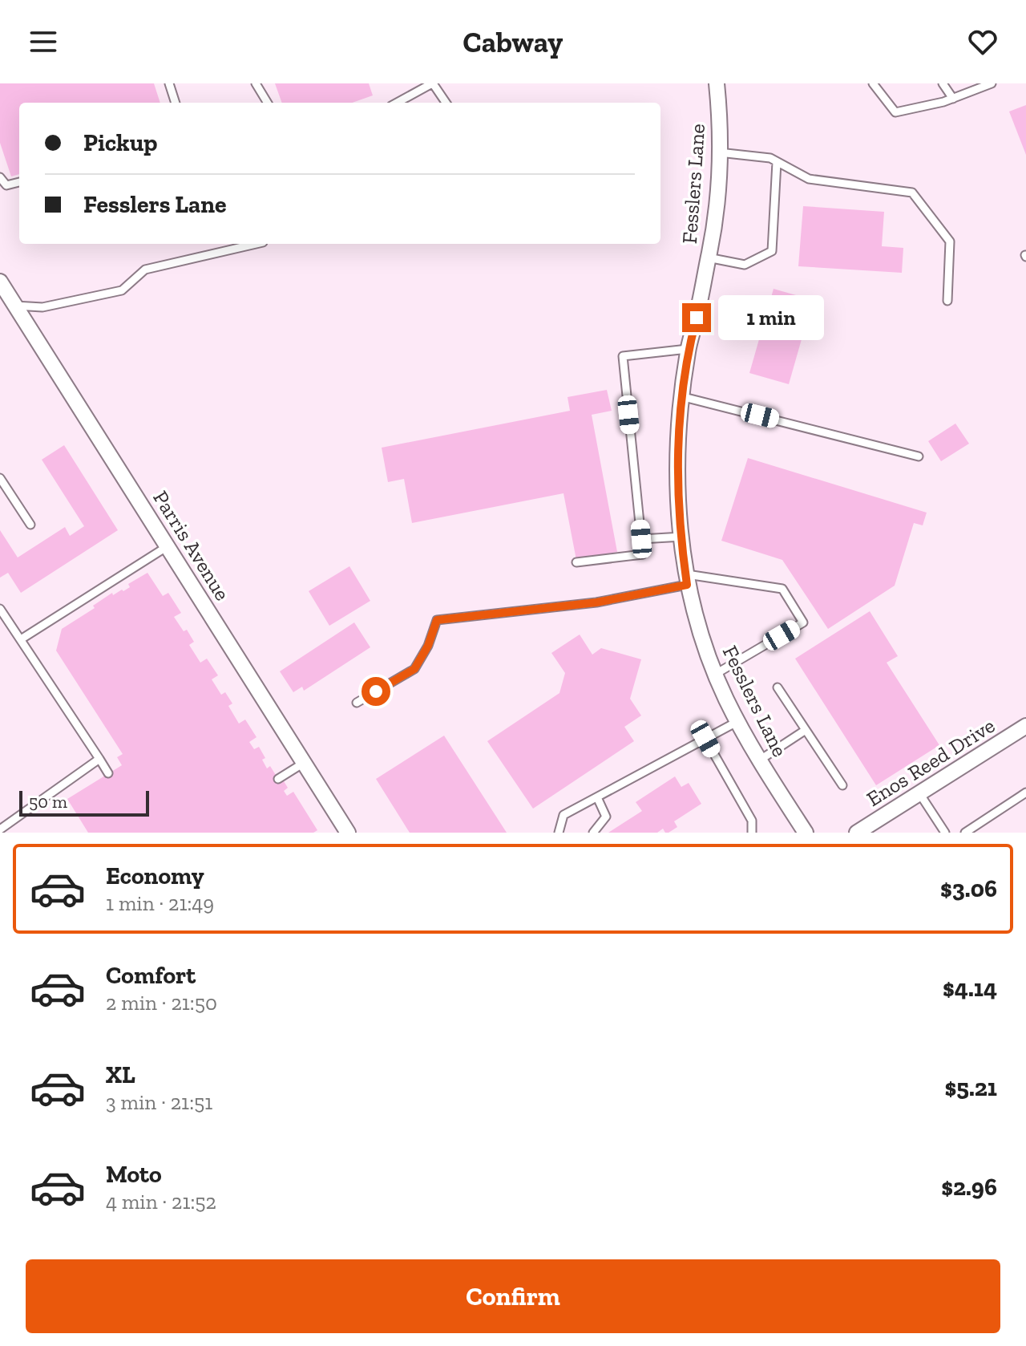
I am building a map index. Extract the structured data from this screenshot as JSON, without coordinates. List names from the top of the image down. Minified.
{"streets":{"street":["Fesslers Lane","Parris Avenue","Enos Reed Drive"]},"scale_bar":"50 m","page":{"header":"Cabway","banner":["Pickup","Fesslers Lane"],"bubble":"1 min","scale":"50 m","list":[{"name":"Economy","note":"1 min · 21:49","value":"$3.06"},{"name":"Comfort","note":"2 min · 21:50","value":"$4.14"},{"name":"XL","note":"3 min · 21:51","value":"$5.21"},{"name":"Moto","note":"4 min · 21:52","value":"$2.96"}],"buttons":"Confirm"}}
